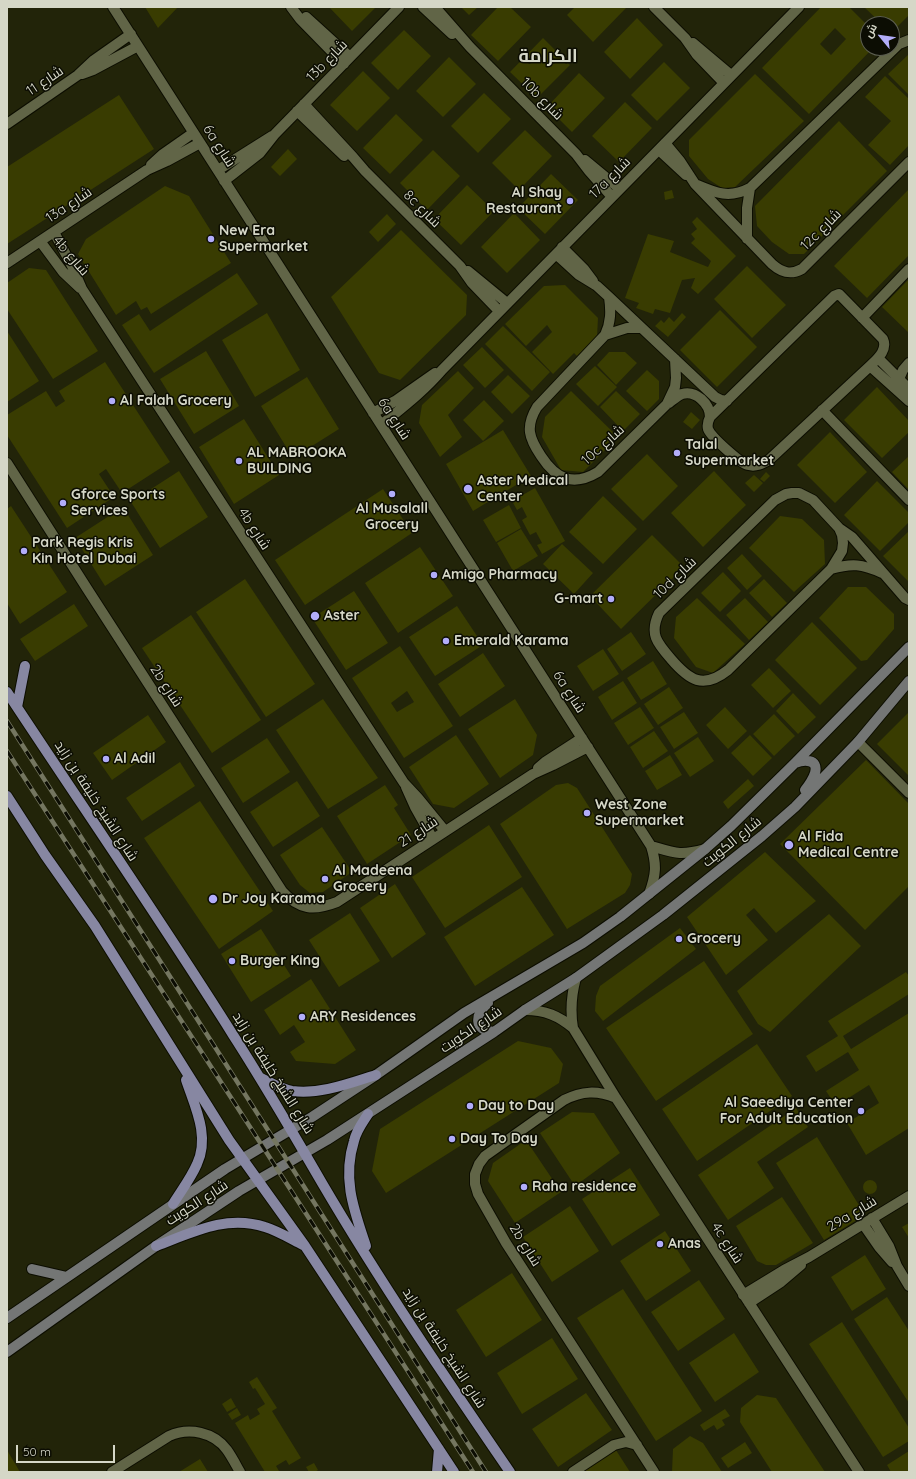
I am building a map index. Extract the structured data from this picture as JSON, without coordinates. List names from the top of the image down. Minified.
{"streets":{"main road":["شارع الشيخ خليفة بن زايد","شارع الكويت"],"street":["13b شارع","شارع 11","10b شارع","6a شارع","17a شارع","13a شارع","8c شارع","12c شارع","4b شارع","10c شارع","10d شارع","2b شارع","شارع 21","29a شارع","4c شارع"]},"crossings":[["13b شارع","6a شارع"],["13b شارع","8c شارع"],["شارع 11","6a شارع"],["10b شارع","17a شارع"],["6a شارع","17a شارع"],["6a شارع","13a شارع"],["6a شارع","شارع 21"],["6a شارع","شارع الكويت"],["17a شارع","8c شارع"],["17a شارع","12c شارع"],["13a شارع","4b شارع"],["4b شارع","شارع 21"],["2b شارع","شارع 21"],["2b شارع","4c شارع"],["شارع الشيخ خليفة بن زايد","شارع الكويت"],["شارع الكويت","4c شارع"],["29a شارع","4c شارع"]],"districts":["الكرامة"],"places":["Al Shay Restaurant","New Era Supermarket","Al Falah Grocery","Talal Supermarket","AL MABROOKA BUILDING","Aster Medical Center","Al Musalall Grocery","Gforce Sports Services","Park Regis Kris Kin Hotel Dubai","Amigo Pharmacy","G-mart","Aster","Emerald Karama","Al Adil","West Zone Supermarket","Al Fida Medical Centre","Al Madeena Grocery","Dr Joy Karama","Grocery","Burger King","ARY Residences","Day to Day","Al Saeediya Center For Adult Education","Day To Day","Raha residence","Anas"],"scale_bar":"50 m","north":"top left"}
